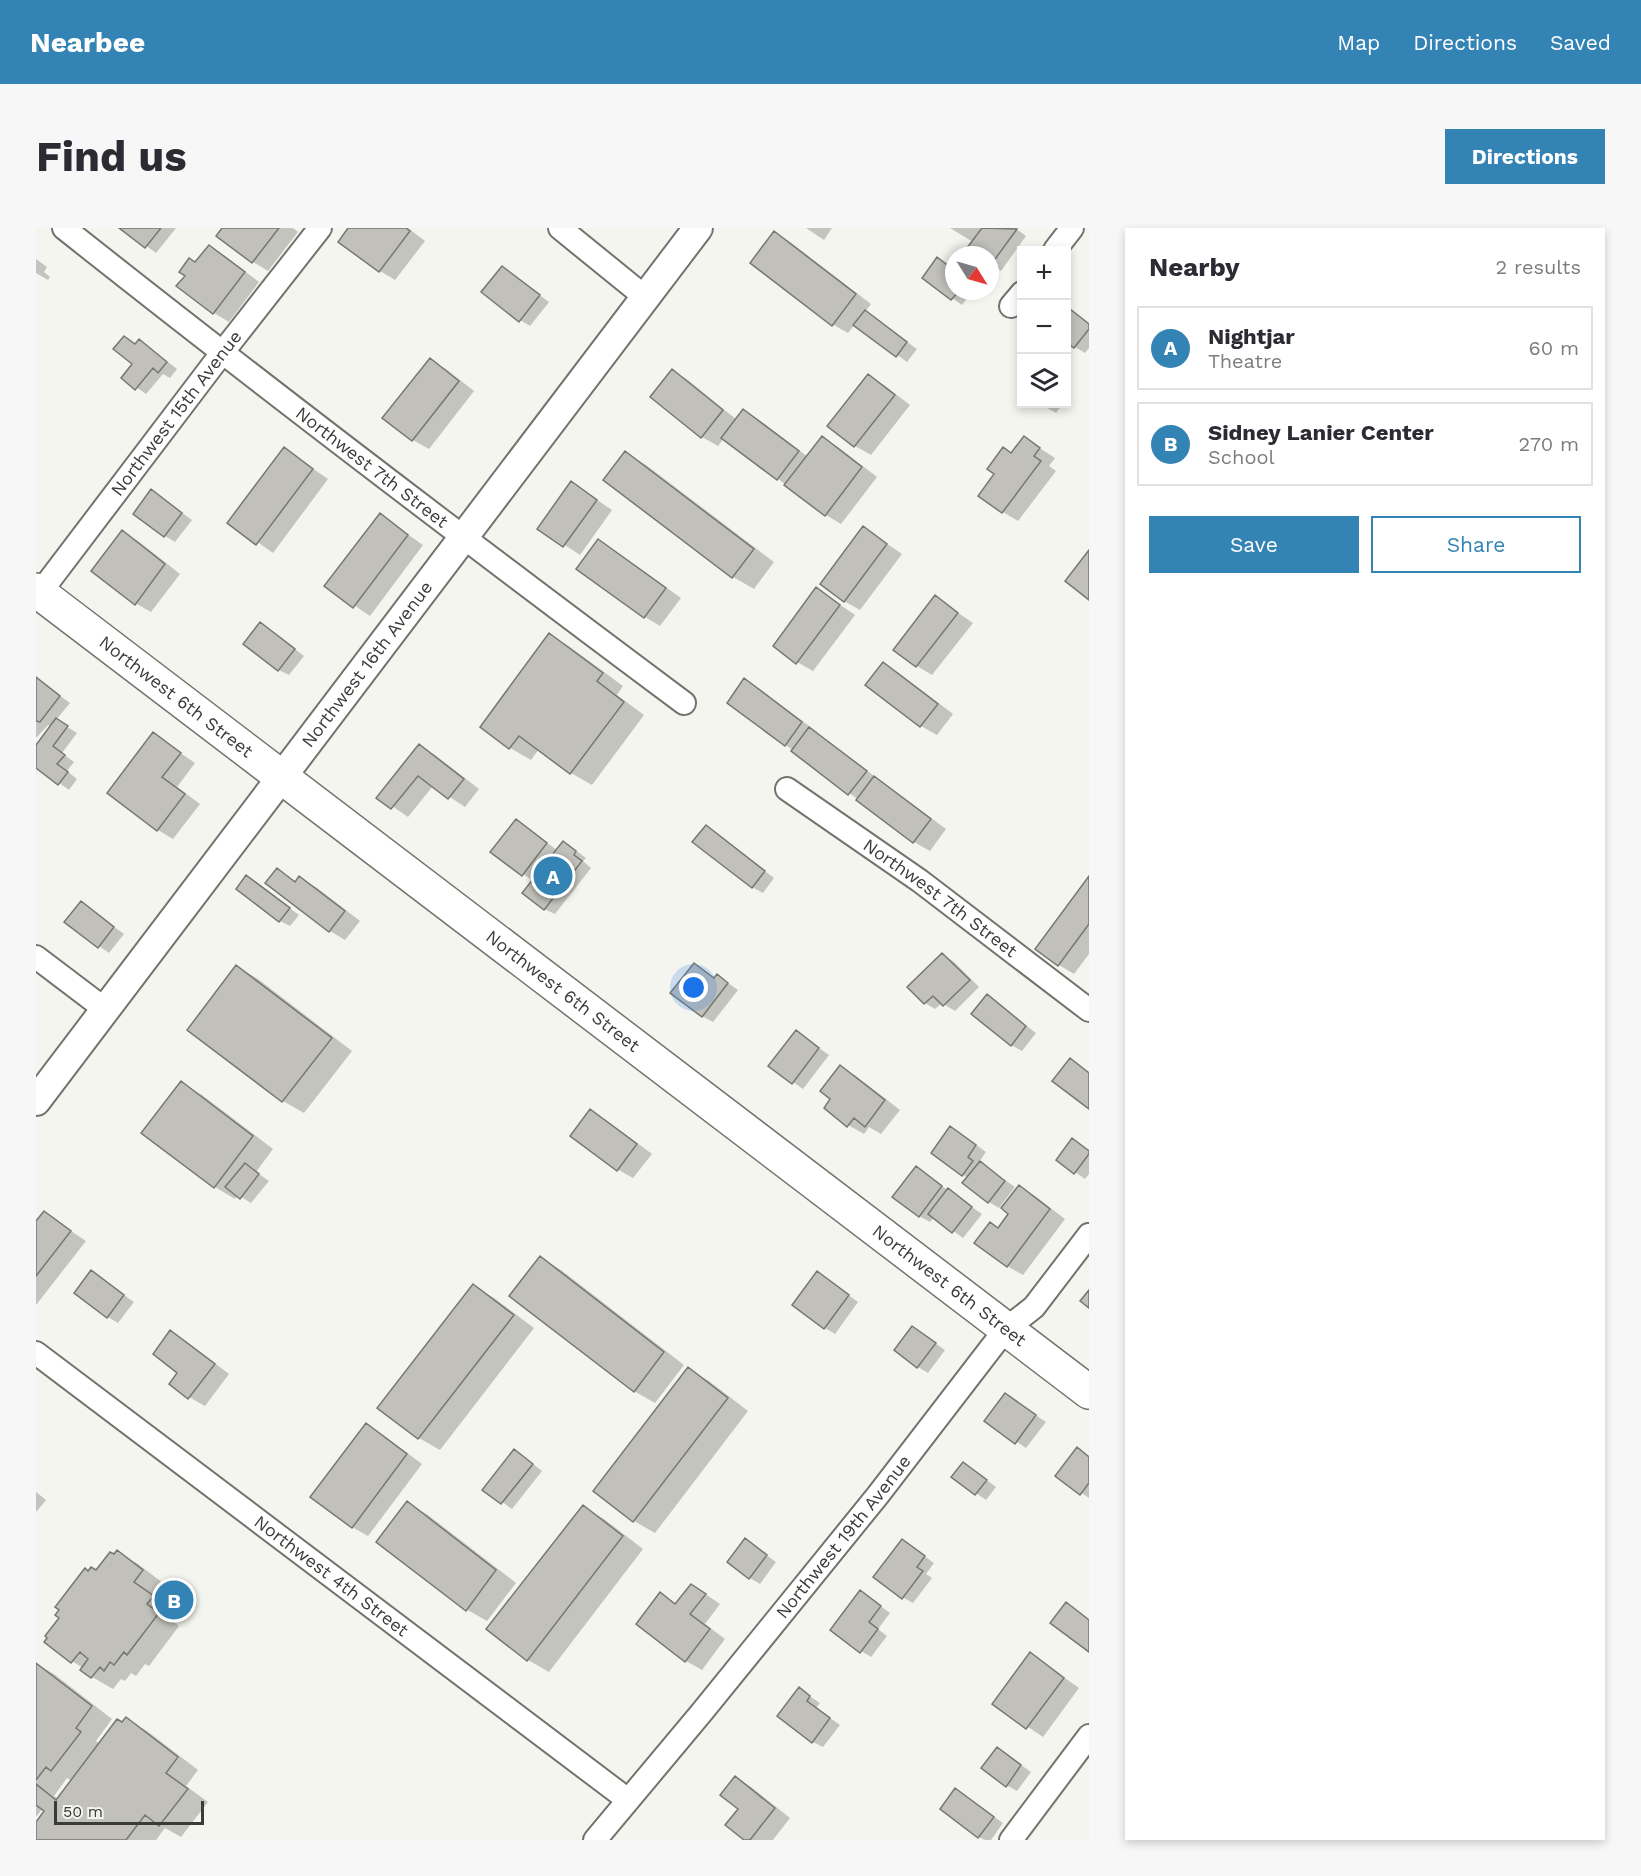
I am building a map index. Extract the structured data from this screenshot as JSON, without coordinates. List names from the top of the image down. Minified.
{"streets":{"main road":["Northwest 6th Street"],"street":["Northwest 15th Avenue","Northwest 7th Street","Northwest 16th Avenue","Northwest 19th Avenue","Northwest 4th Street"]},"crossings":[["Northwest 15th Avenue","Northwest 7th Street"],["Northwest 15th Avenue","Northwest 6th Street"],["Northwest 7th Street","Northwest 16th Avenue"],["Northwest 16th Avenue","Northwest 6th Street"],["Northwest 6th Street","Northwest 19th Avenue"],["Northwest 19th Avenue","Northwest 4th Street"]],"scale_bar":"50 m","north":"bottom right","page":{"header":"Nearbee","nav":["Map","Directions","Saved"],"buttons":["Directions",["Save","Share"]],"title":"Find us","heading":["Nearby","2 results"],"map_buttons":["+","−"],"list":[{"mark":"A","name":"Nightjar","note":"Theatre","value":"60 m"},{"mark":"B","name":"Sidney Lanier Center","note":"School","value":"270 m"}],"pins":["A","B"],"scale":"50 m"}}
